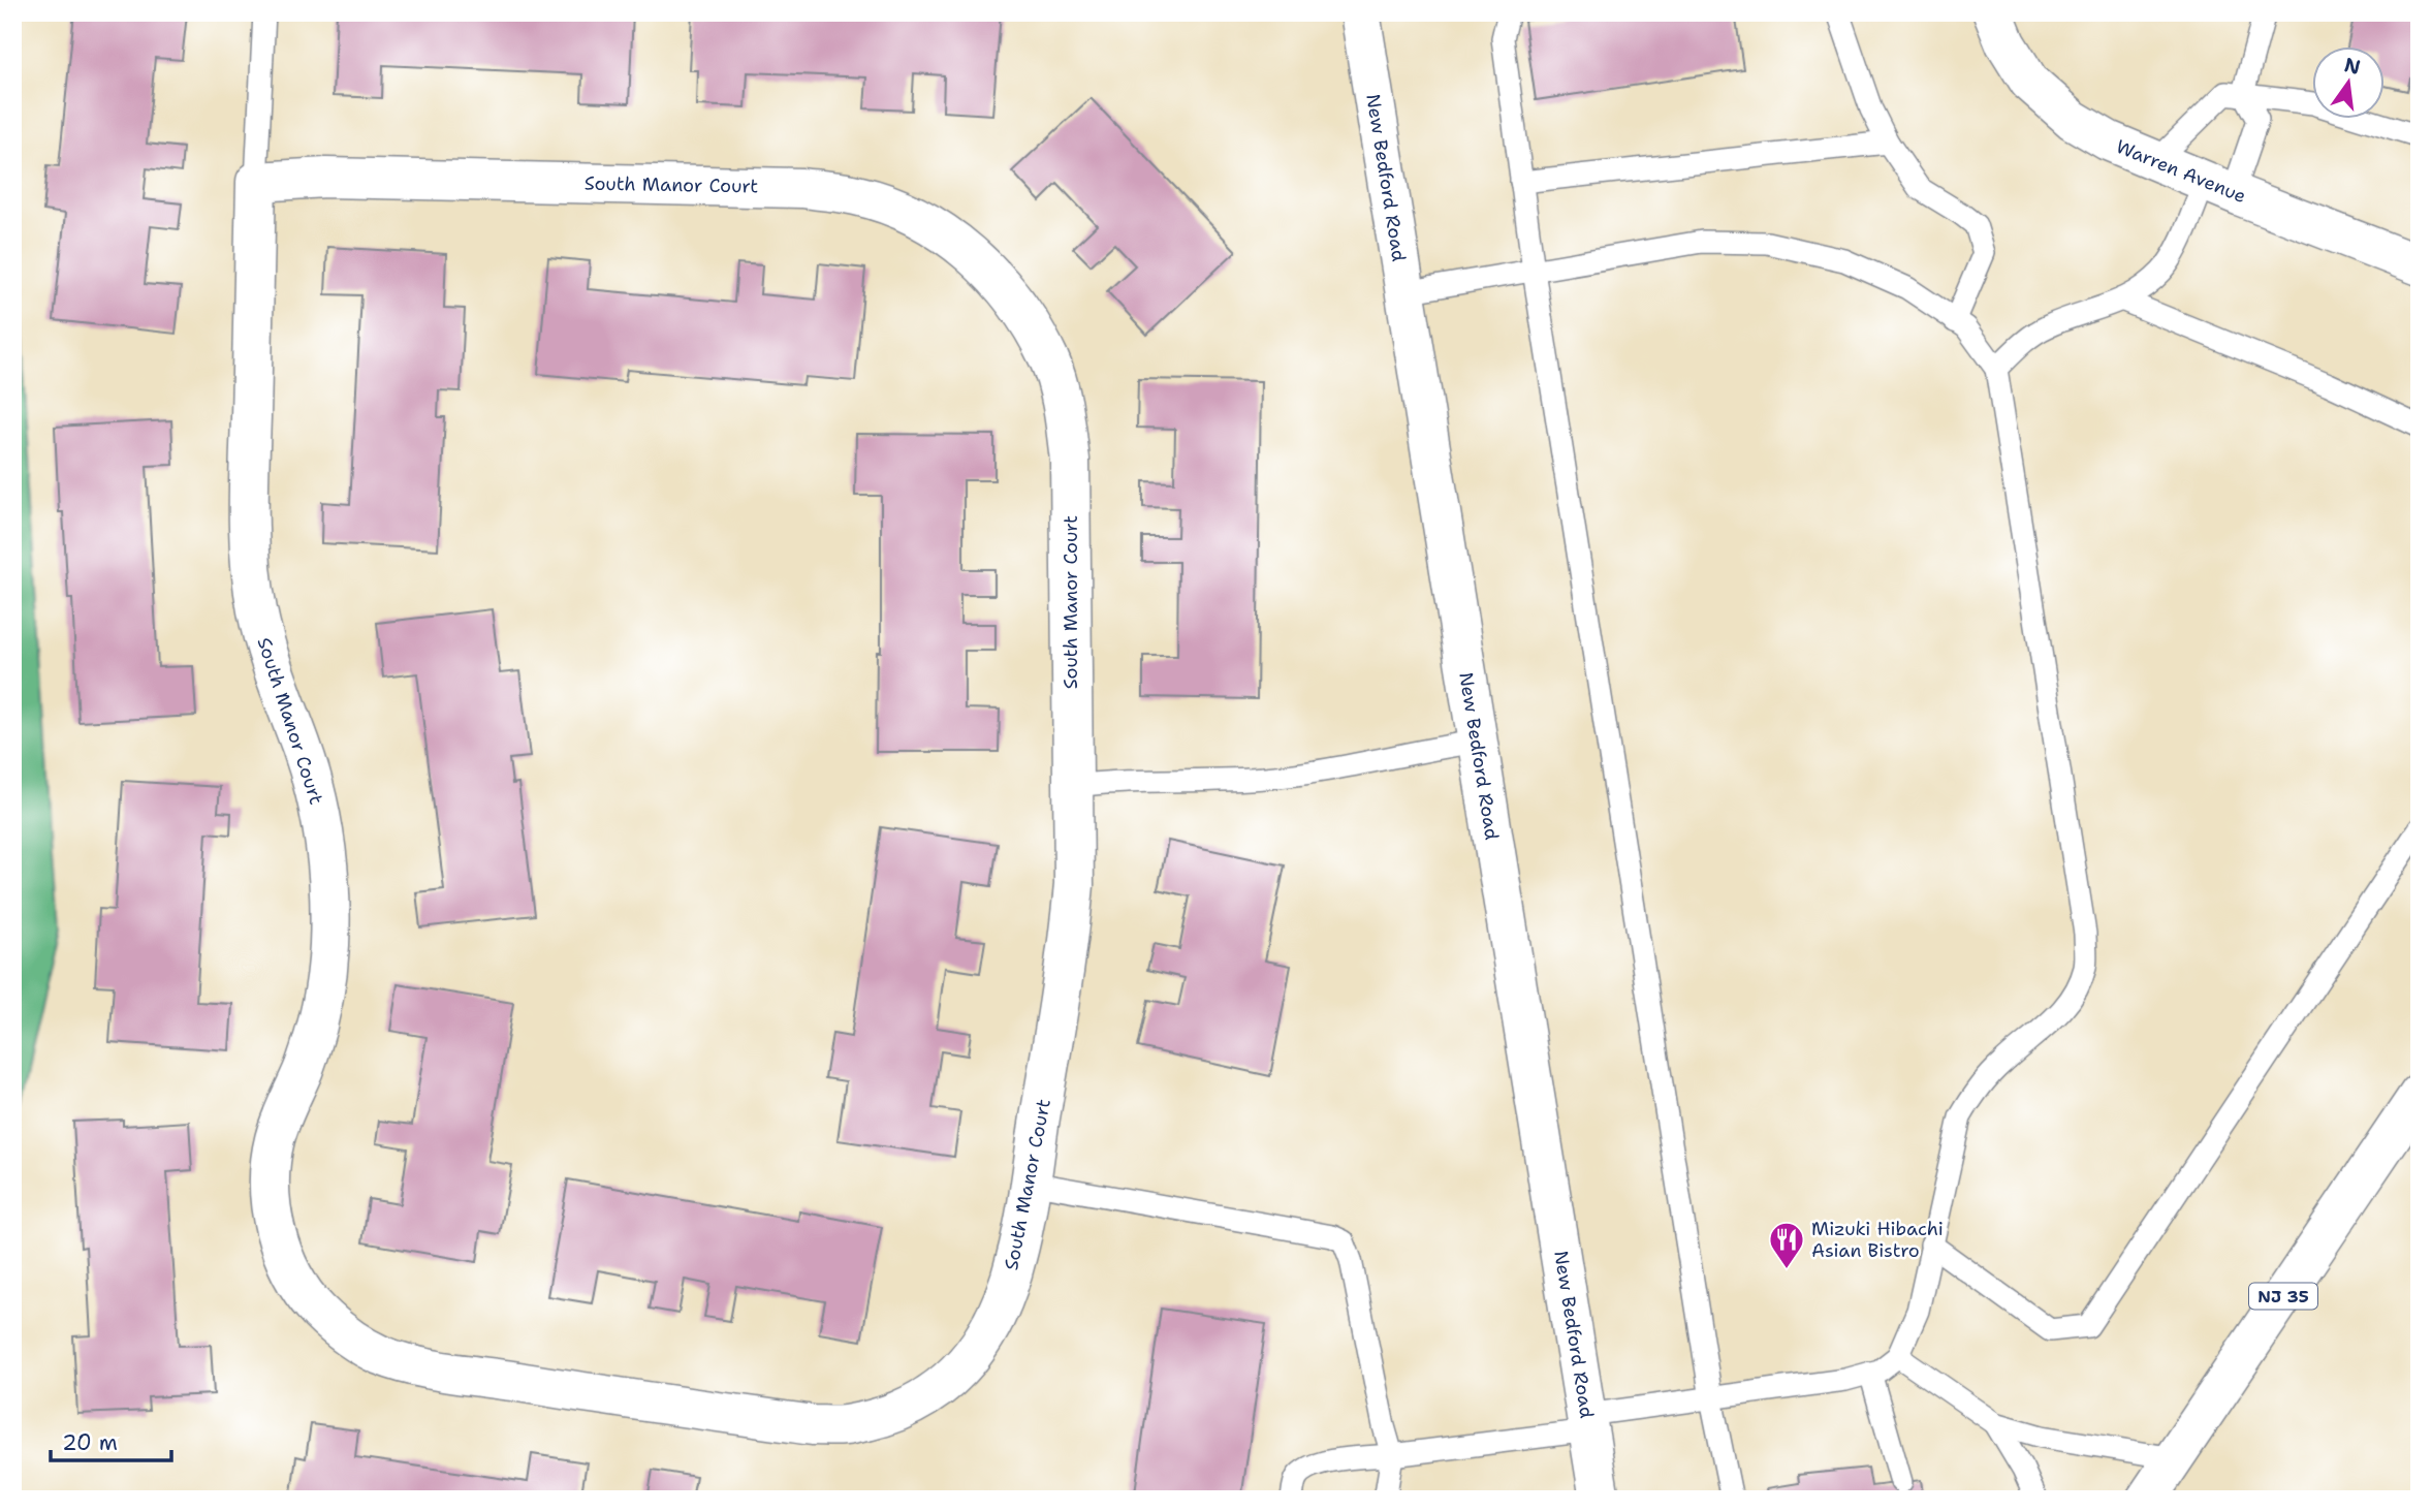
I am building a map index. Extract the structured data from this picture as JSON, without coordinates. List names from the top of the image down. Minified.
{"streets":{"main road":["Warren Avenue","New Bedford Road","South Manor Court","NJ 35"]},"places":{"restaurant":["Mizuki Hibachi Asian Bistro"]},"scale_bar":"20 m","north":"top"}
